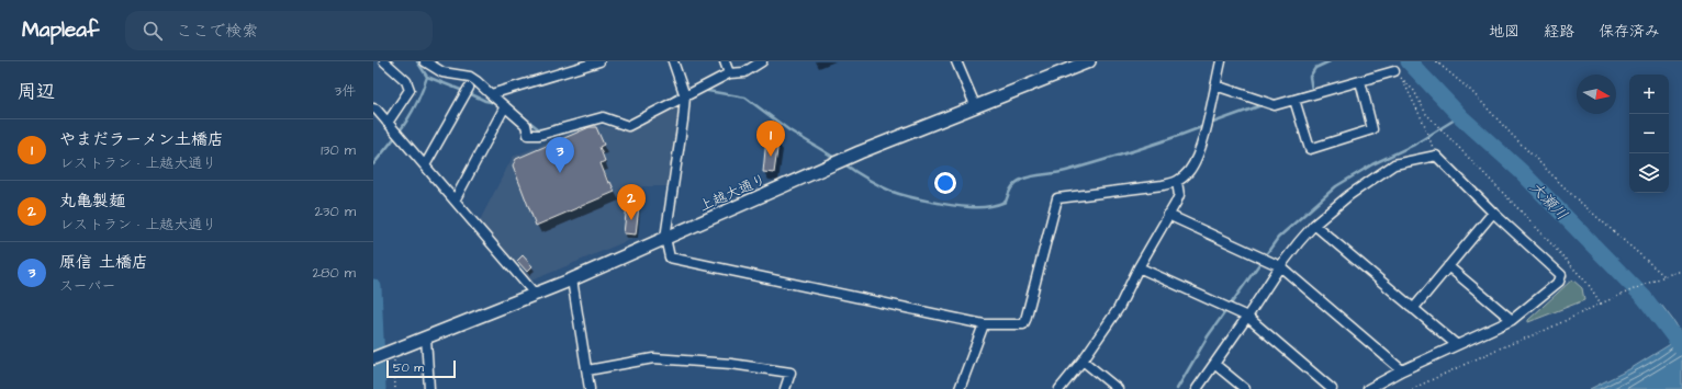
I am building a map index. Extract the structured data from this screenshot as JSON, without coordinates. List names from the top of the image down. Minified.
{"streets":{"main road":["上越大通り"]},"water":["大瀬川"],"scale_bar":"50 m","north":"right","page":{"header":"Mapleaf","search":"ここで検索","nav":["地図","経路","保存済み"],"heading":["周辺","3件"],"map_buttons":["+","−"],"list":[{"mark":"1","name":"やまだラーメン土橋店","note":"レストラン · 上越大通り","value":"130 m"},{"mark":"2","name":"丸亀製麺","note":"レストラン · 上越大通り","value":"230 m"},{"mark":"3","name":"原信 土橋店","note":"スーパー","value":"280 m"}],"pins":["1","3","2"],"scale":"50 m"}}
